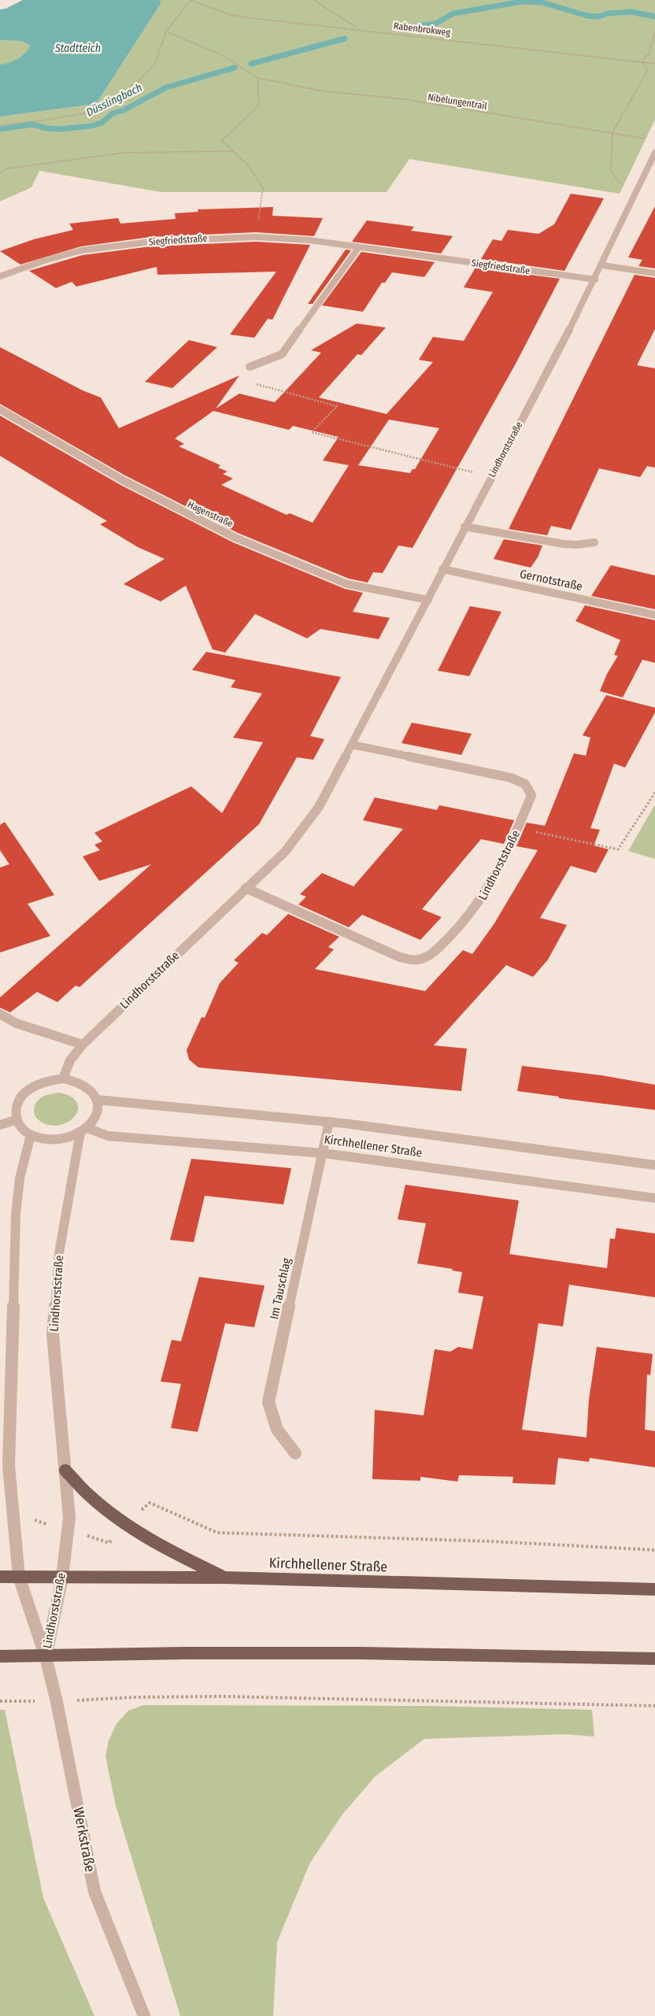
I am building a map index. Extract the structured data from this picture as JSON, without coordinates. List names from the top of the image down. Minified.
{"streets":{"main road":["Kirchhellener Straße"],"street":["Siegfriedstraße","Lindhorststraße","Hagenstraße","Gernotstraße","Im Tauschlag","Werkstraße"],"path":["Rabenbrokweg","Nibelungentrail"]},"crossings":[["Siegfriedstraße","Lindhorststraße"],["Lindhorststraße","Hagenstraße"],["Lindhorststraße","Gernotstraße"],["Lindhorststraße","Kirchhellener Straße"],["Lindhorststraße","Werkstraße"],["Kirchhellener Straße","Im Tauschlag"]],"water":["Stadtteich","Düsslingbach"]}
